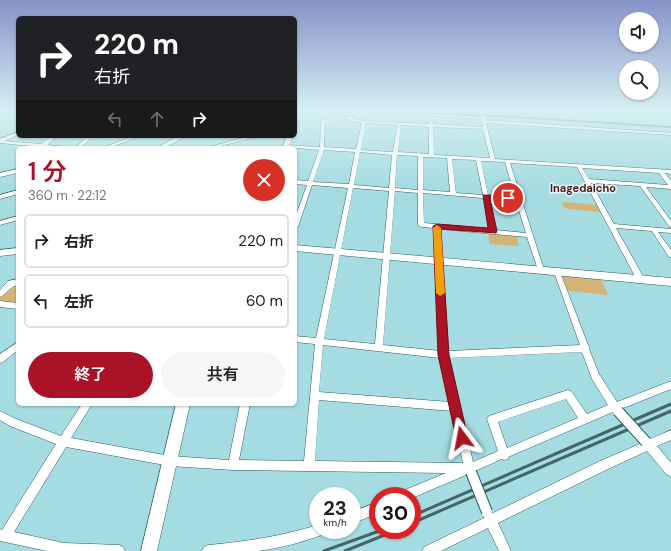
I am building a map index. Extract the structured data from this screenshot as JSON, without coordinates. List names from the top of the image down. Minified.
{"districts":["Inagedaicho"],"page":{"turn":["220 m","右折"],"heading":["1 分","360 m · 22:12"],"list":[{"name":"右折","value":"220 m"},{"name":"左折","value":"60 m"}],"buttons":["終了","共有"],"speed":"23 km/h","limit":"30"}}
